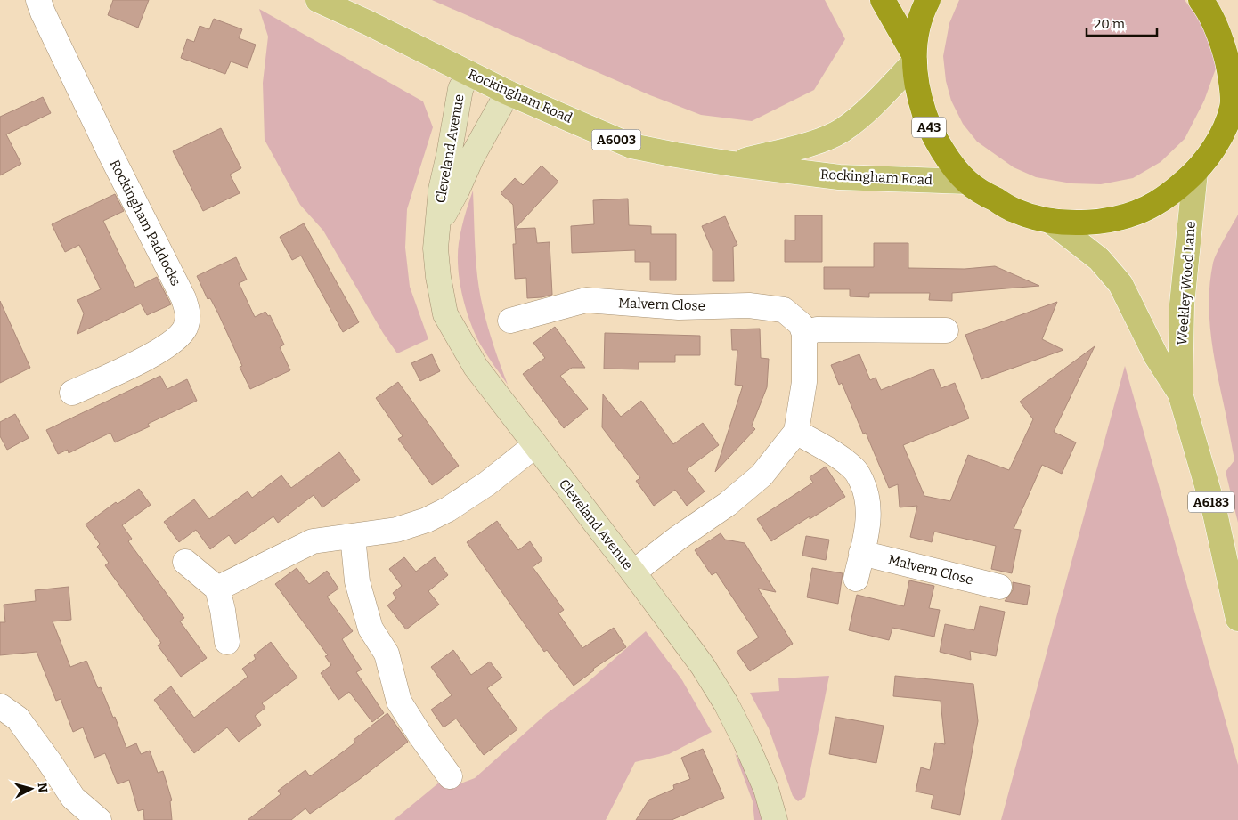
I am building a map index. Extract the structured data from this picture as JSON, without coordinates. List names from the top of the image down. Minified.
{"streets":{"highway":["A43"],"main road":["Rockingham Road","A6003","Weekley Wood Lane","A6183"],"street":["Cleveland Avenue","Rockingham Paddocks","Malvern Close"]},"crossings":[["Rockingham Road","A43"],["Rockingham Road","Cleveland Avenue"],["A43","Weekley Wood Lane"]],"scale_bar":"20 m","north":"right"}
